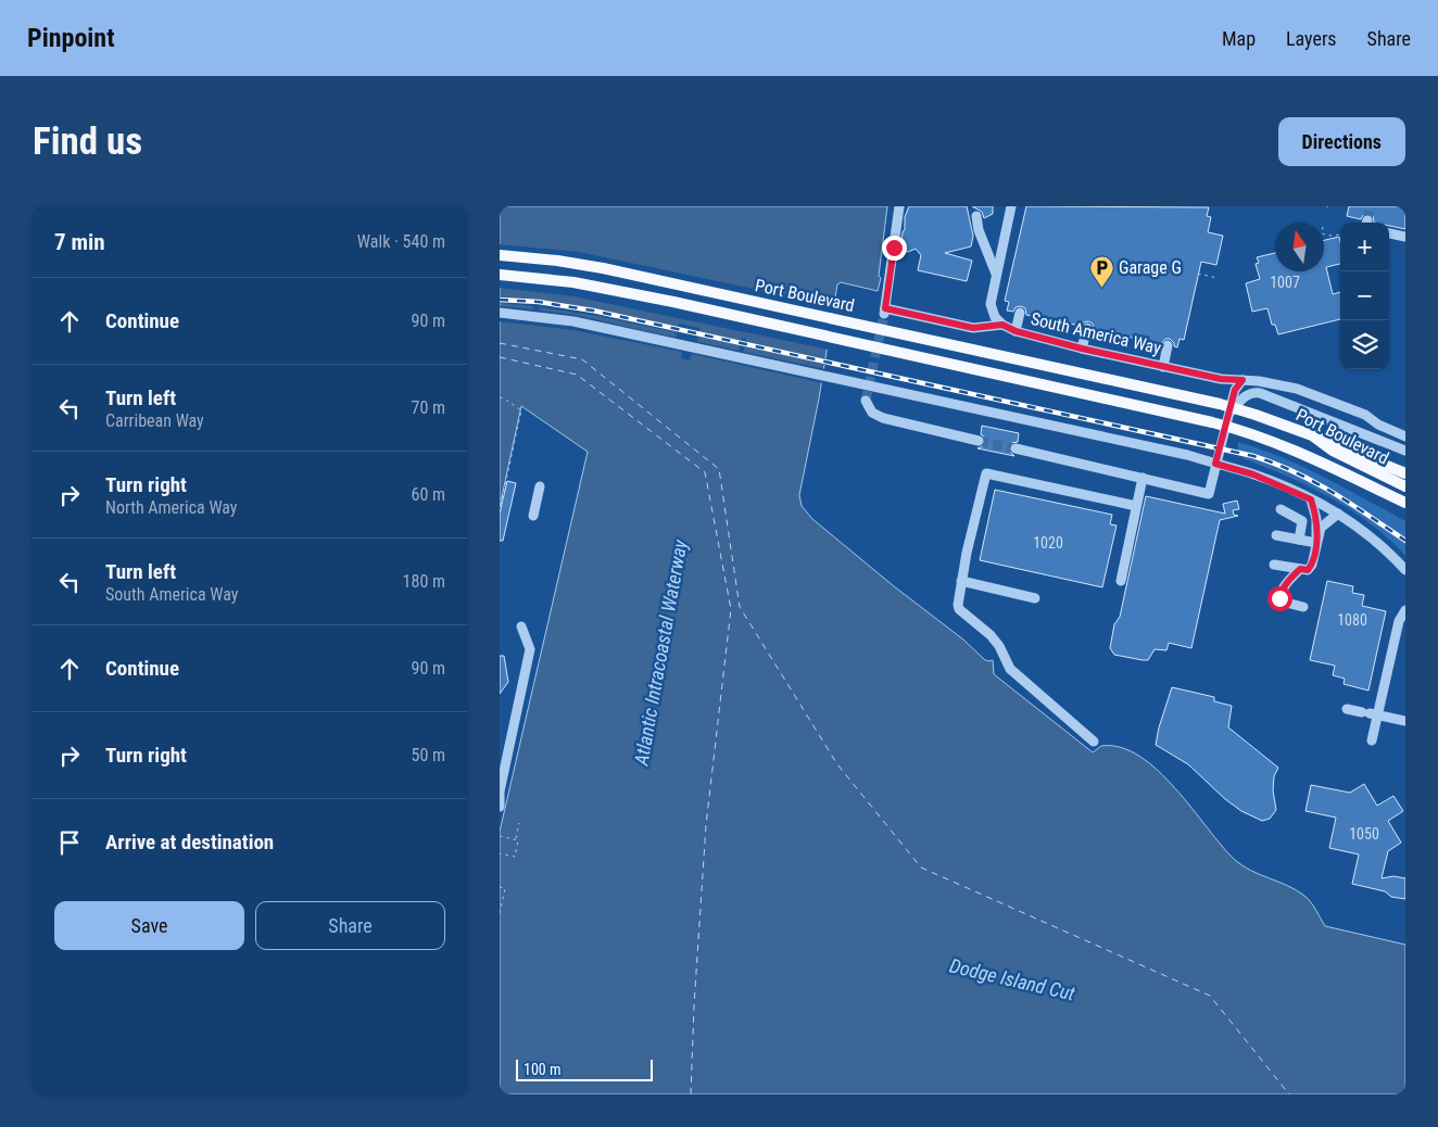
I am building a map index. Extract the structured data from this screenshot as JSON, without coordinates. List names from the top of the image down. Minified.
{"streets":{"main road":["Port Boulevard"],"street":["South America Way"]},"water":["Atlantic Intracoastal Waterway","Dodge Island Cut"],"places":{"parking":["Garage G"]},"house_numbers":["1007","1020","1080","1050"],"scale_bar":"100 m","north":"top","page":{"header":"Pinpoint","nav":["Map","Layers","Share"],"buttons":["Directions",["Save","Share"]],"title":"Find us","heading":["7 min","Walk · 540 m"],"map_buttons":["+","−"],"list":[["Continue","90 m"],["Turn left","Carribean Way","70 m"],["Turn right","North America Way","60 m"],["Turn left","South America Way","180 m"],["Continue","90 m"],["Turn right","50 m"],"Arrive at destination"],"scale":"100 m"}}
